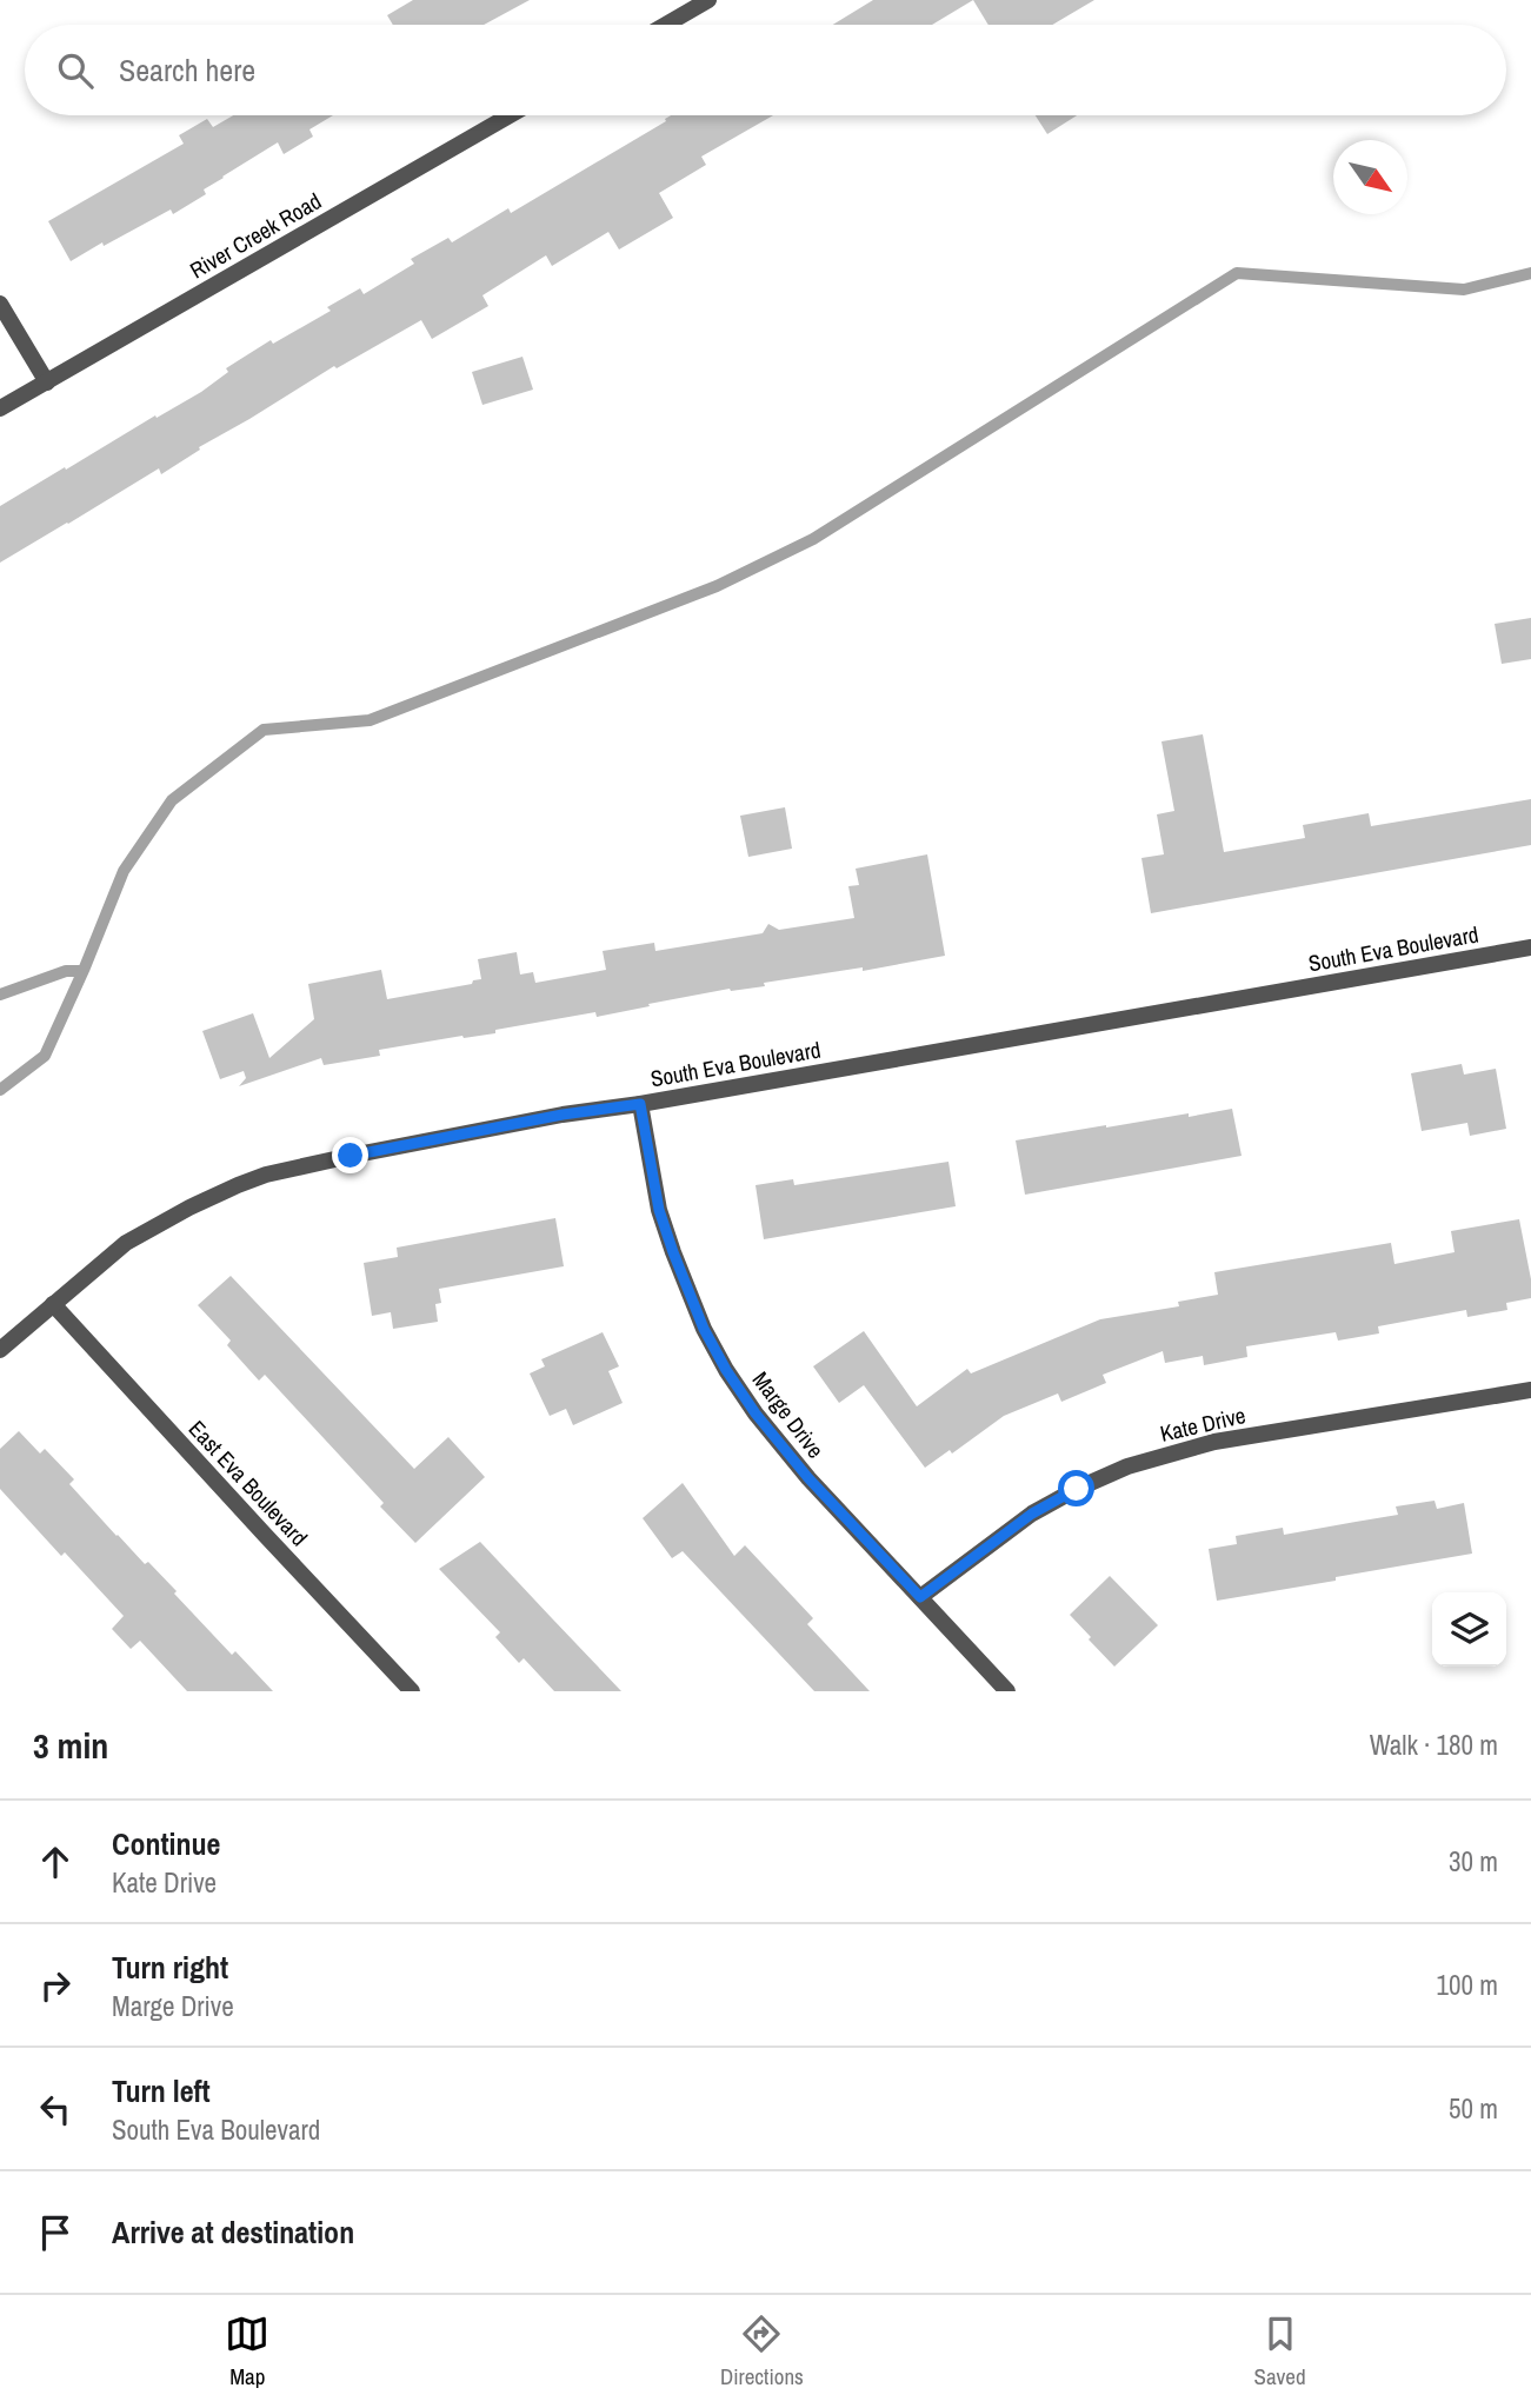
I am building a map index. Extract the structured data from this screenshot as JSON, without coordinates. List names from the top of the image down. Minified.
{"streets":{"street":["River Creek Road","South Eva Boulevard","Marge Drive","Kate Drive","East Eva Boulevard"]},"crossings":[["South Eva Boulevard","Marge Drive"],["South Eva Boulevard","East Eva Boulevard"],["Marge Drive","Kate Drive"]],"north":"bottom right","page":{"search":"Search here","heading":["3 min","Walk · 180 m"],"list":[["Continue","Kate Drive","30 m"],["Turn right","Marge Drive","100 m"],["Turn left","South Eva Boulevard","50 m"],"Arrive at destination"],"nav":["Map","Directions","Saved"]}}
